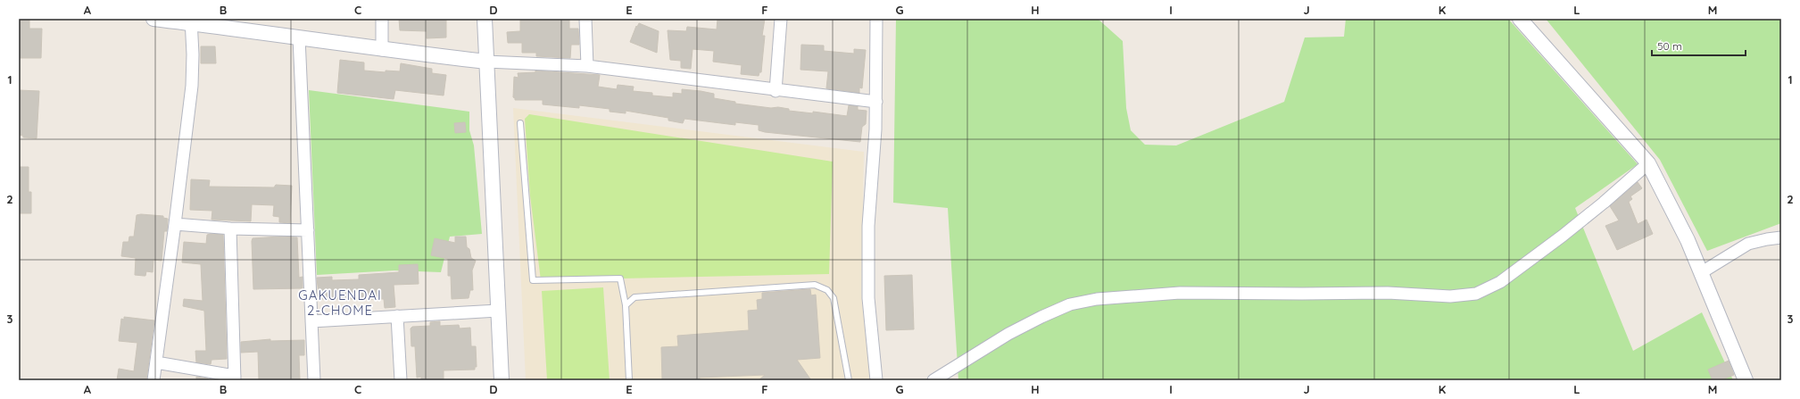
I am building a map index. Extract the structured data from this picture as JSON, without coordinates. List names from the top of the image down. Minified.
{"districts":["GAKUENDAI 2-CHOME"],"scale_bar":"50 m","grid":{"columns":["A","B","C","D","E","F","G","H","I","J","K","L","M"],"rows":["1","2","3"]}}
